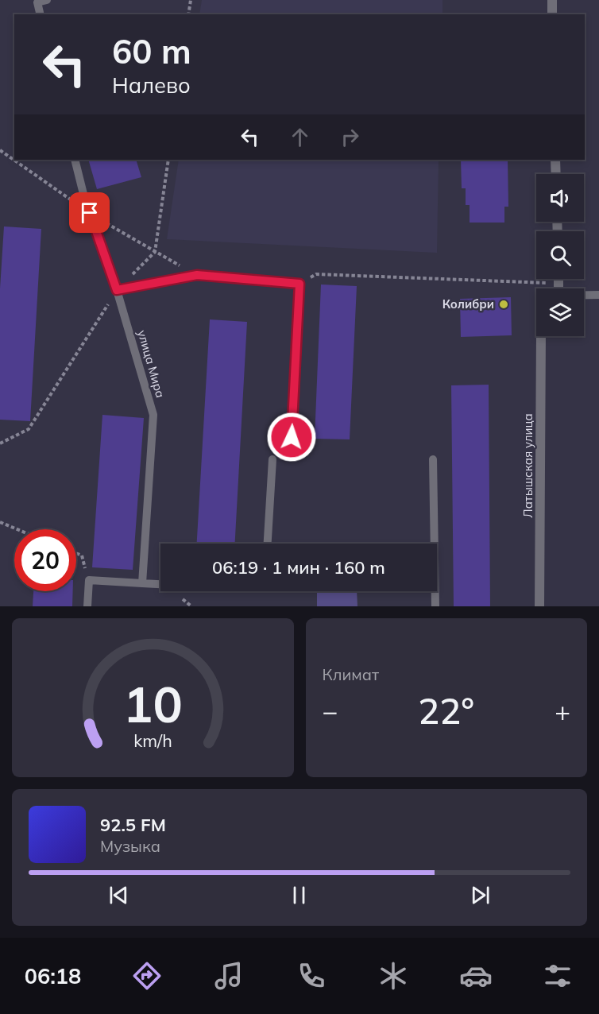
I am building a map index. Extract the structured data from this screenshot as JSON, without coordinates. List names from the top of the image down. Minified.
{"streets":{"street":["Латышская улица"],"lane":["улица Мира"]},"places":["Колибри"],"page":{"turn":["60 m","Налево"],"limit":"20","trip":"06:19 · 1 мин · 160 m","tile":"Климат","heat":["−","22°","+"],"song":["92.5 FM","Музыка"],"tabs":"06:18","gauge":["10","km/h"]}}
